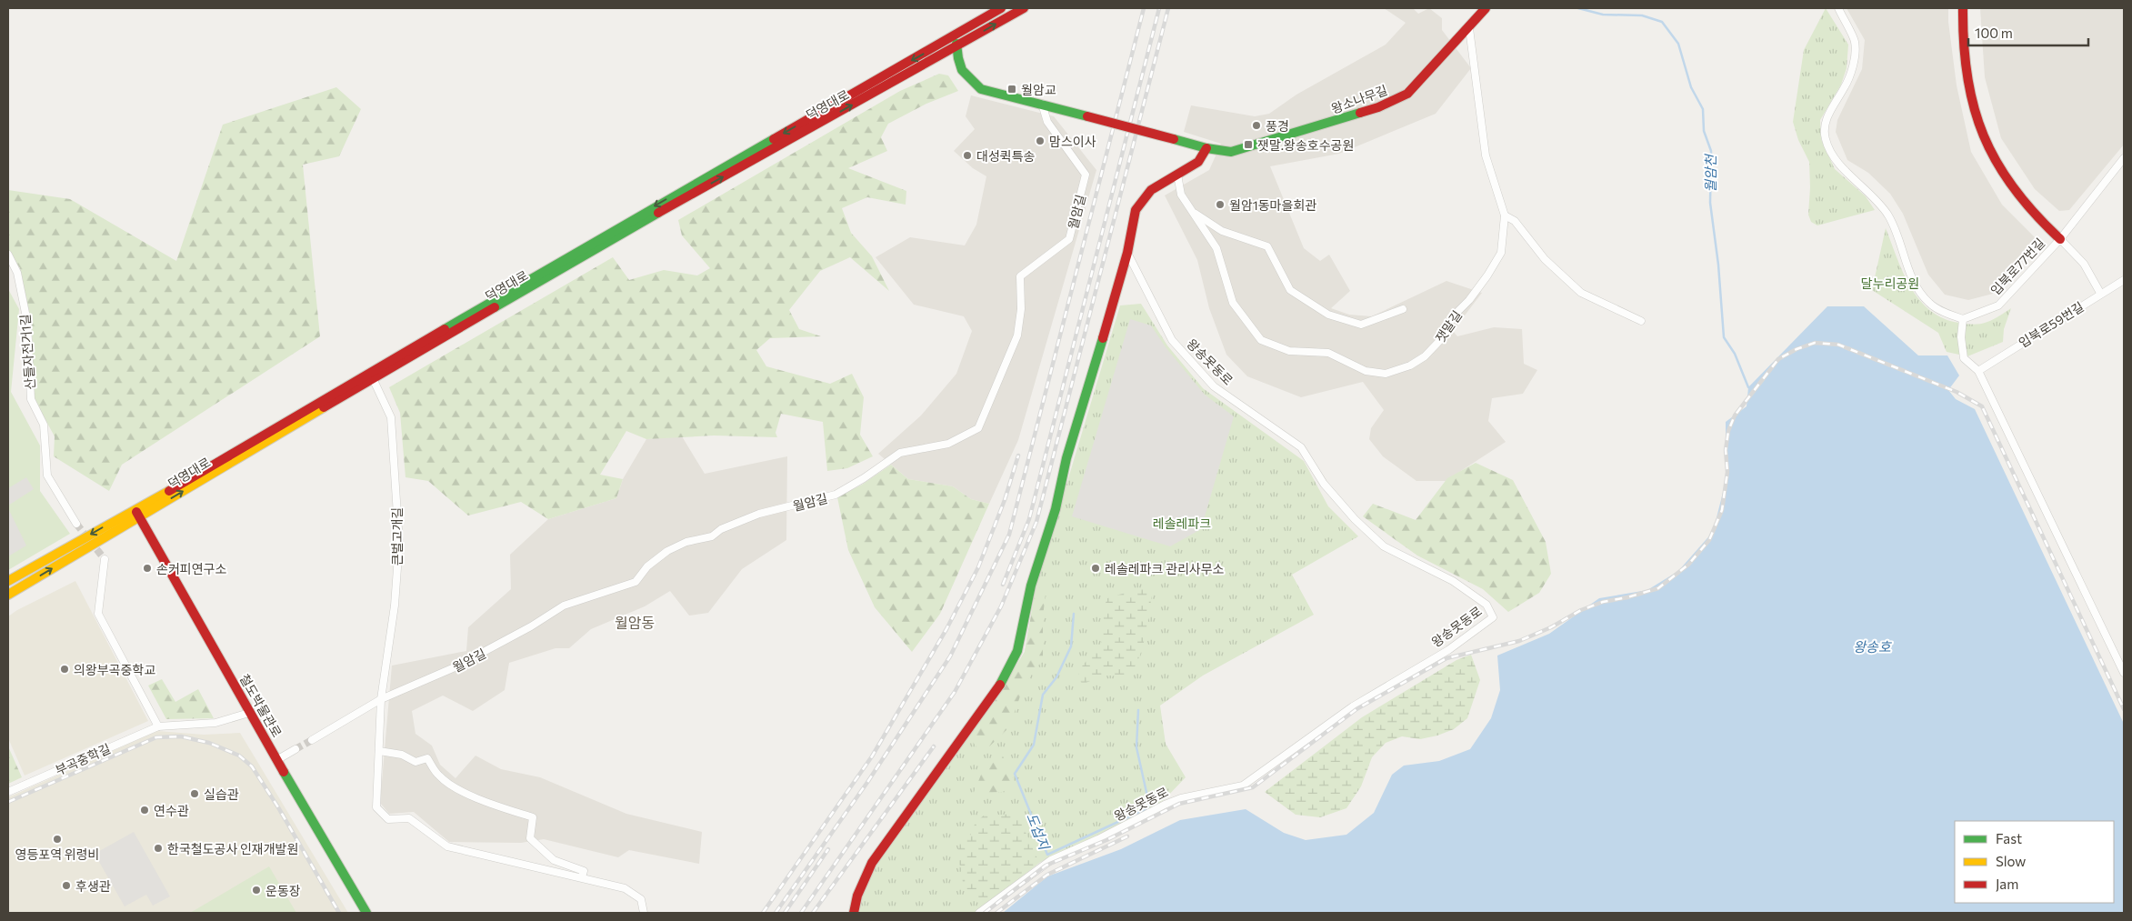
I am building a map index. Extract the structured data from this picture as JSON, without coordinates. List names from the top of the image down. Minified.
{"streets":{"street":["왕소나무길","덕영대로","월암길","입북로77번길","입북로59번길","잿말길","산들자전거1길","왕송못동로","큰벌고개길","철도박물관로","부곡중학길"]},"crossings":[["왕소나무길","잿말길"],["덕영대로","큰벌고개길"],["덕영대로","철도박물관로"],["월암길","큰벌고개길"],["철도박물관로","부곡중학길"]],"districts":["월암동"],"water":["월암천","왕송호","도섭지"],"parks":["달누리공원","레솔레파크"],"places":{"transit":["월암교","잿말.왕송호수공원"],"other":["풍경","맘스이사","대성퀵특송","월암1동마을회관","손커피연구소","레솔레파크 관리사무소","의왕부곡중학교","실습관","연수관","영등포역 위령비","한국철도공사 인재개발원","후생관","운동장"]},"legend":["Fast","Slow","Jam"],"scale_bar":"100 m"}
